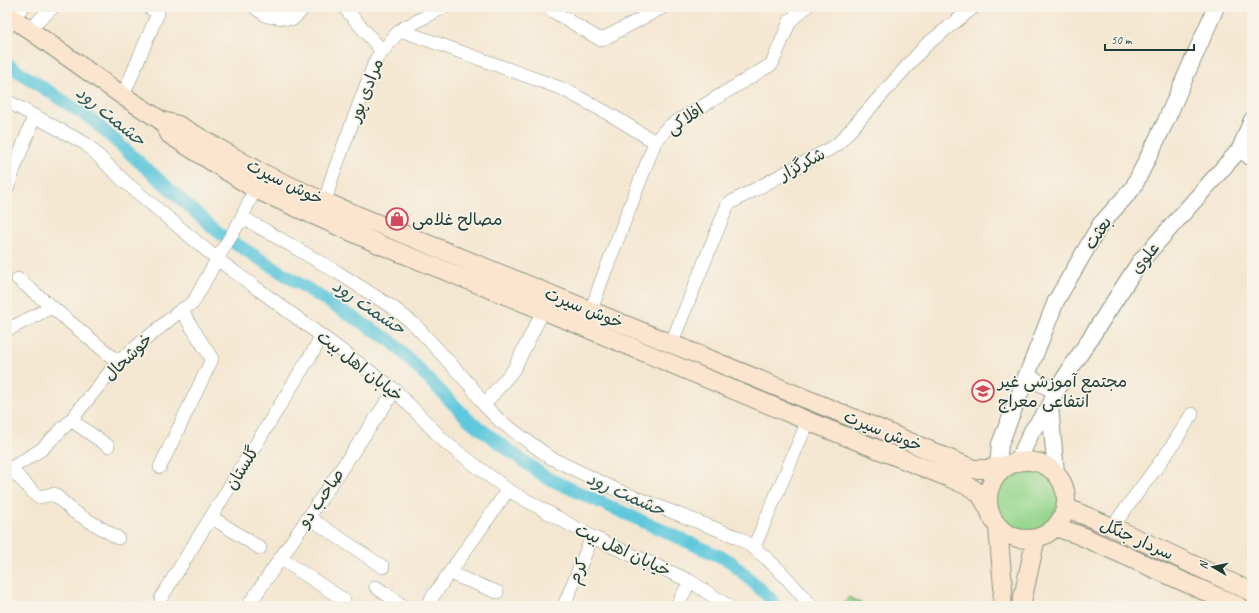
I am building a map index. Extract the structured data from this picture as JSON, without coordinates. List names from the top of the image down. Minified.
{"streets":{"main road":["خوش سیرت","سردار جنگل"],"street":["مرادی پور","افلاکی","شکرگزار","بعثت","علوی","خوشحال","خیابان اهل بیت","گلستان","صاحب دو","کرم"]},"crossings":[["مرادی پور","خوش سیرت"],["افلاکی","خوش سیرت"],["شکرگزار","خوش سیرت"],["خوش سیرت","بعثت"],["خوش سیرت","خوشحال"],["خوش سیرت","سردار جنگل"],["بعثت","سردار جنگل"],["خوشحال","خیابان اهل بیت"],["خیابان اهل بیت","گلستان"],["خیابان اهل بیت","صاحب دو"],["خیابان اهل بیت","کرم"]],"water":["حشمت رود"],"places":{"shop":["مصالح غلامی"],"school or university":["مجتمع آموزشی غیر انتفاعی معراج"]},"scale_bar":"50 m","north":"left"}
